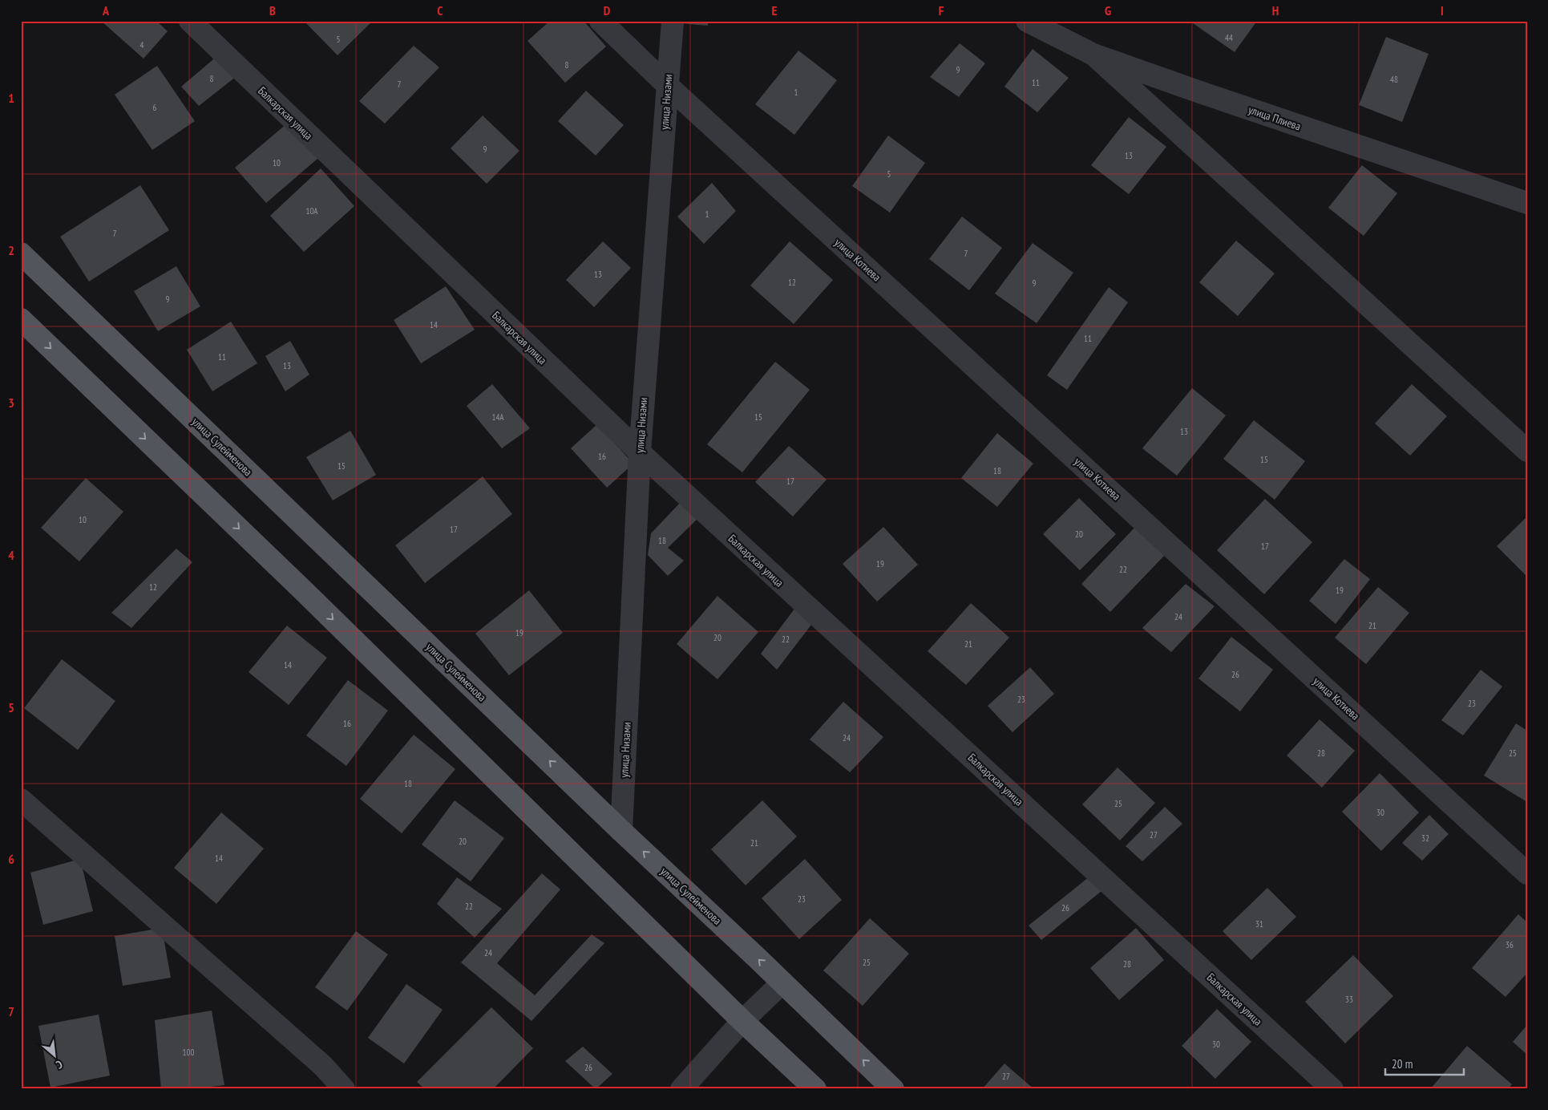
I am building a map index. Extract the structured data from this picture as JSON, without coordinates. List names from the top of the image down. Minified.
{"streets":{"main road":["улица Сулейменова"],"street":["улица Низами","Балкарская улица","улица Плиева","улица Котиева"]},"crossings":[["улица Низами","Балкарская улица"],["улица Низами","улица Котиева"],["улица Низами","улица Сулейменова"]],"house_numbers":["44","5","4","8","9","8","48","11","7","1","6","9","13","10","5","10А","1","7","7","13","12","9","9","14","11","11","13","14А","15","13","16","15","15","18","17","10","17","20","18","17","19","22","12","19","24","21","19","20","22","21","14","26","23","23","16","24","28","25","18","25","30","27","32","20","21","14","23","22","26","31","36","24","25","28","33","30","100","26","27"],"scale_bar":"20 m","north":"bottom right","grid":{"columns":["A","B","C","D","E","F","G","H","I"],"rows":["1","2","3","4","5","6","7"]}}
